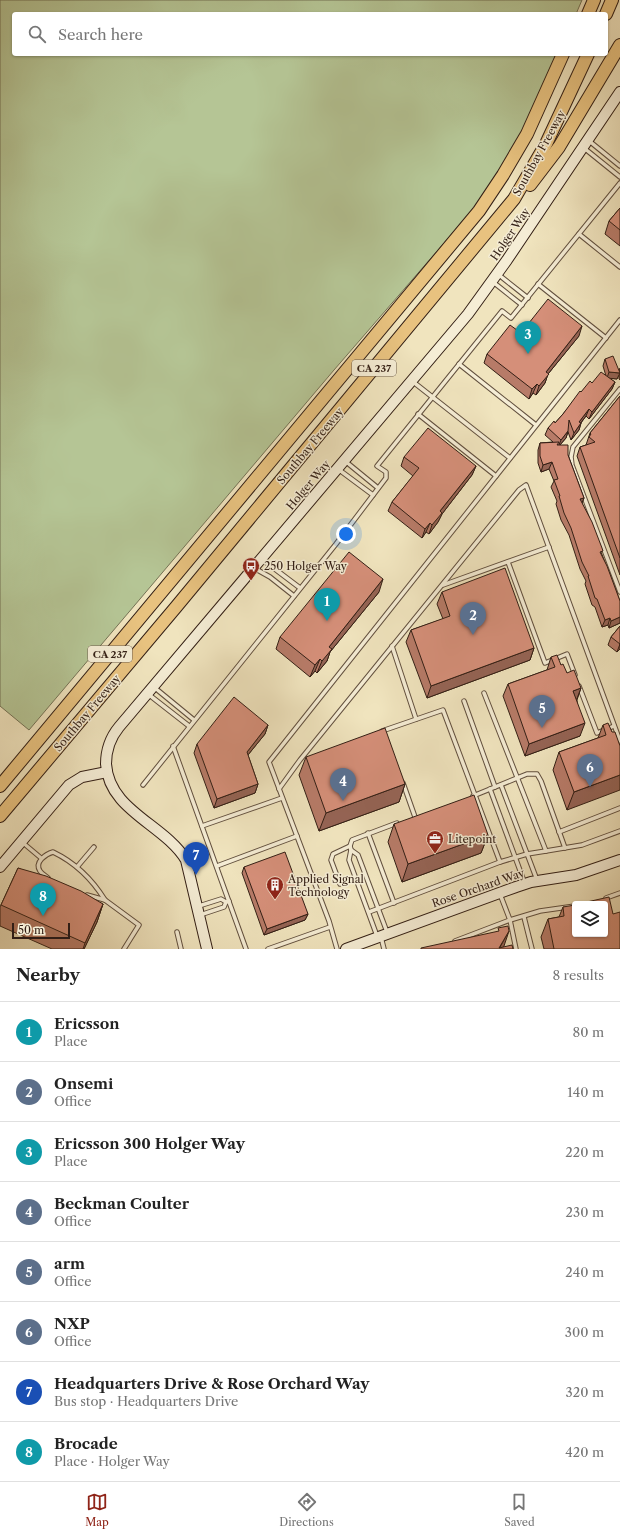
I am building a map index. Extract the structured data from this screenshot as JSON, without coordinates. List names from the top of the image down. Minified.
{"streets":{"highway":["Southbay Freeway","CA 237"],"street":["Holger Way","Rose Orchard Way"]},"places":{"bus stop":["250 Holger Way"],"office":["Litepoint"],"building":["Applied Signal Technology"]},"scale_bar":"50 m","page":{"search":"Search here","pins":["3","1","2","5","6","4","7","8"],"scale":"50 m","heading":["Nearby","8 results"],"list":[{"mark":"1","name":"Ericsson","note":"Place","value":"80 m"},{"mark":"2","name":"Onsemi","note":"Office","value":"140 m"},{"mark":"3","name":"Ericsson 300 Holger Way","note":"Place","value":"220 m"},{"mark":"4","name":"Beckman Coulter","note":"Office","value":"230 m"},{"mark":"5","name":"arm","note":"Office","value":"240 m"},{"mark":"6","name":"NXP","note":"Office","value":"300 m"},{"mark":"7","name":"Headquarters Drive & Rose Orchard Way","note":"Bus stop · Headquarters Drive","value":"320 m"},{"mark":"8","name":"Brocade","note":"Place · Holger Way","value":"420 m"}],"nav":["Map","Directions","Saved"]}}
